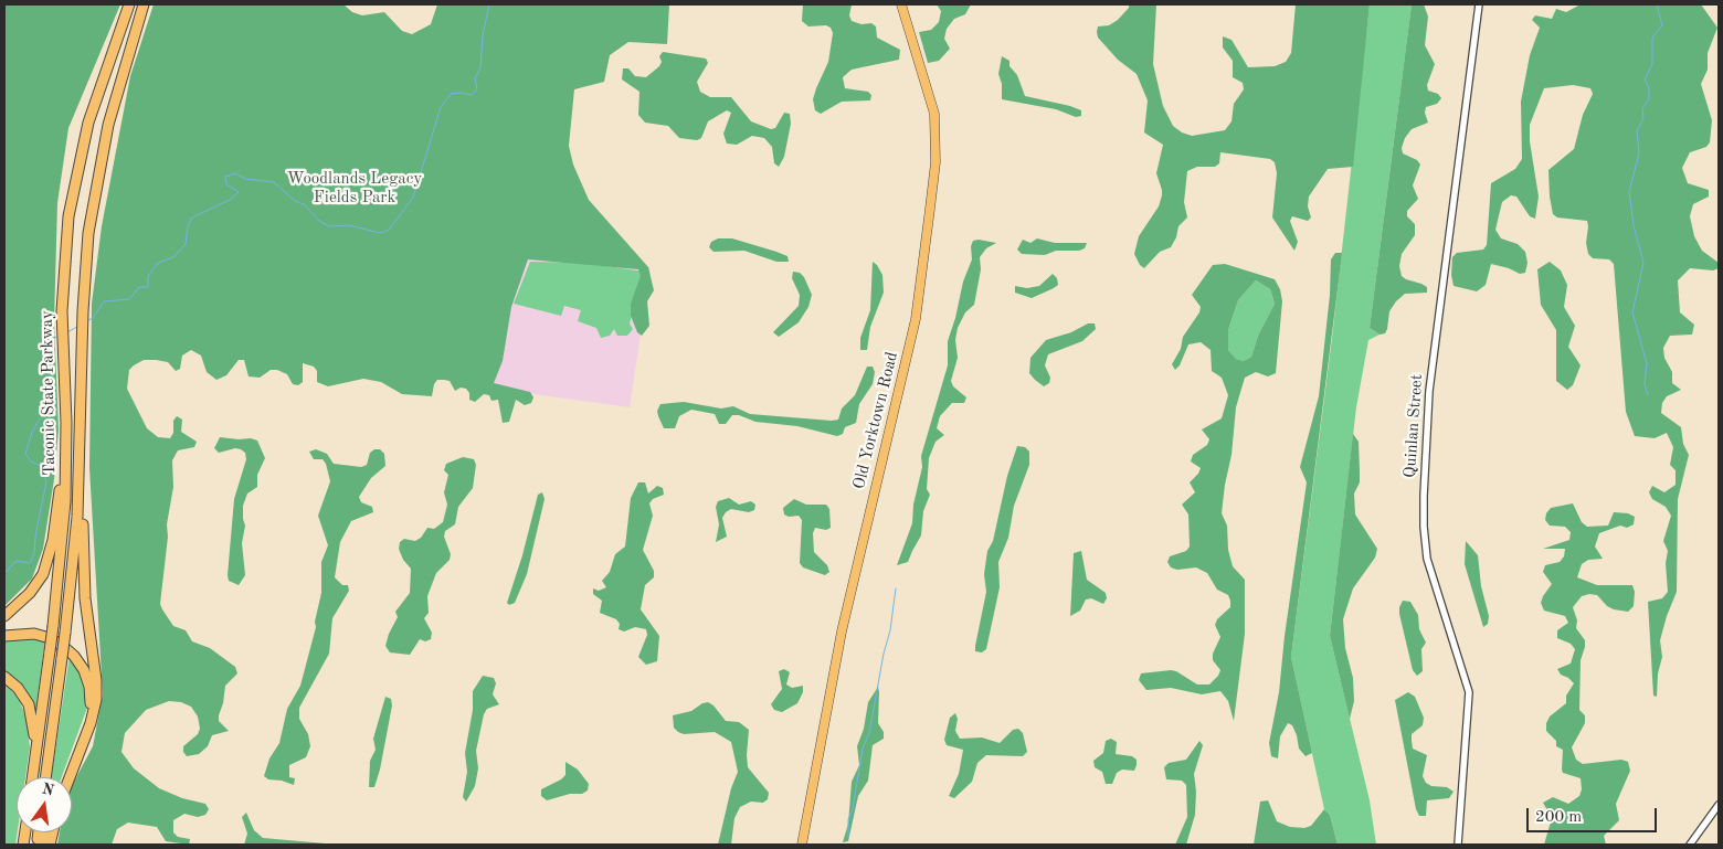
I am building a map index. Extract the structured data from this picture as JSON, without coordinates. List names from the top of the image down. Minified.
{"streets":{"highway":["Taconic State Parkway"],"main road":["Old Yorktown Road"],"street":["Quinlan Street"]},"parks":["Woodlands Legacy Fields Park"],"scale_bar":"200 m","north":"top"}
